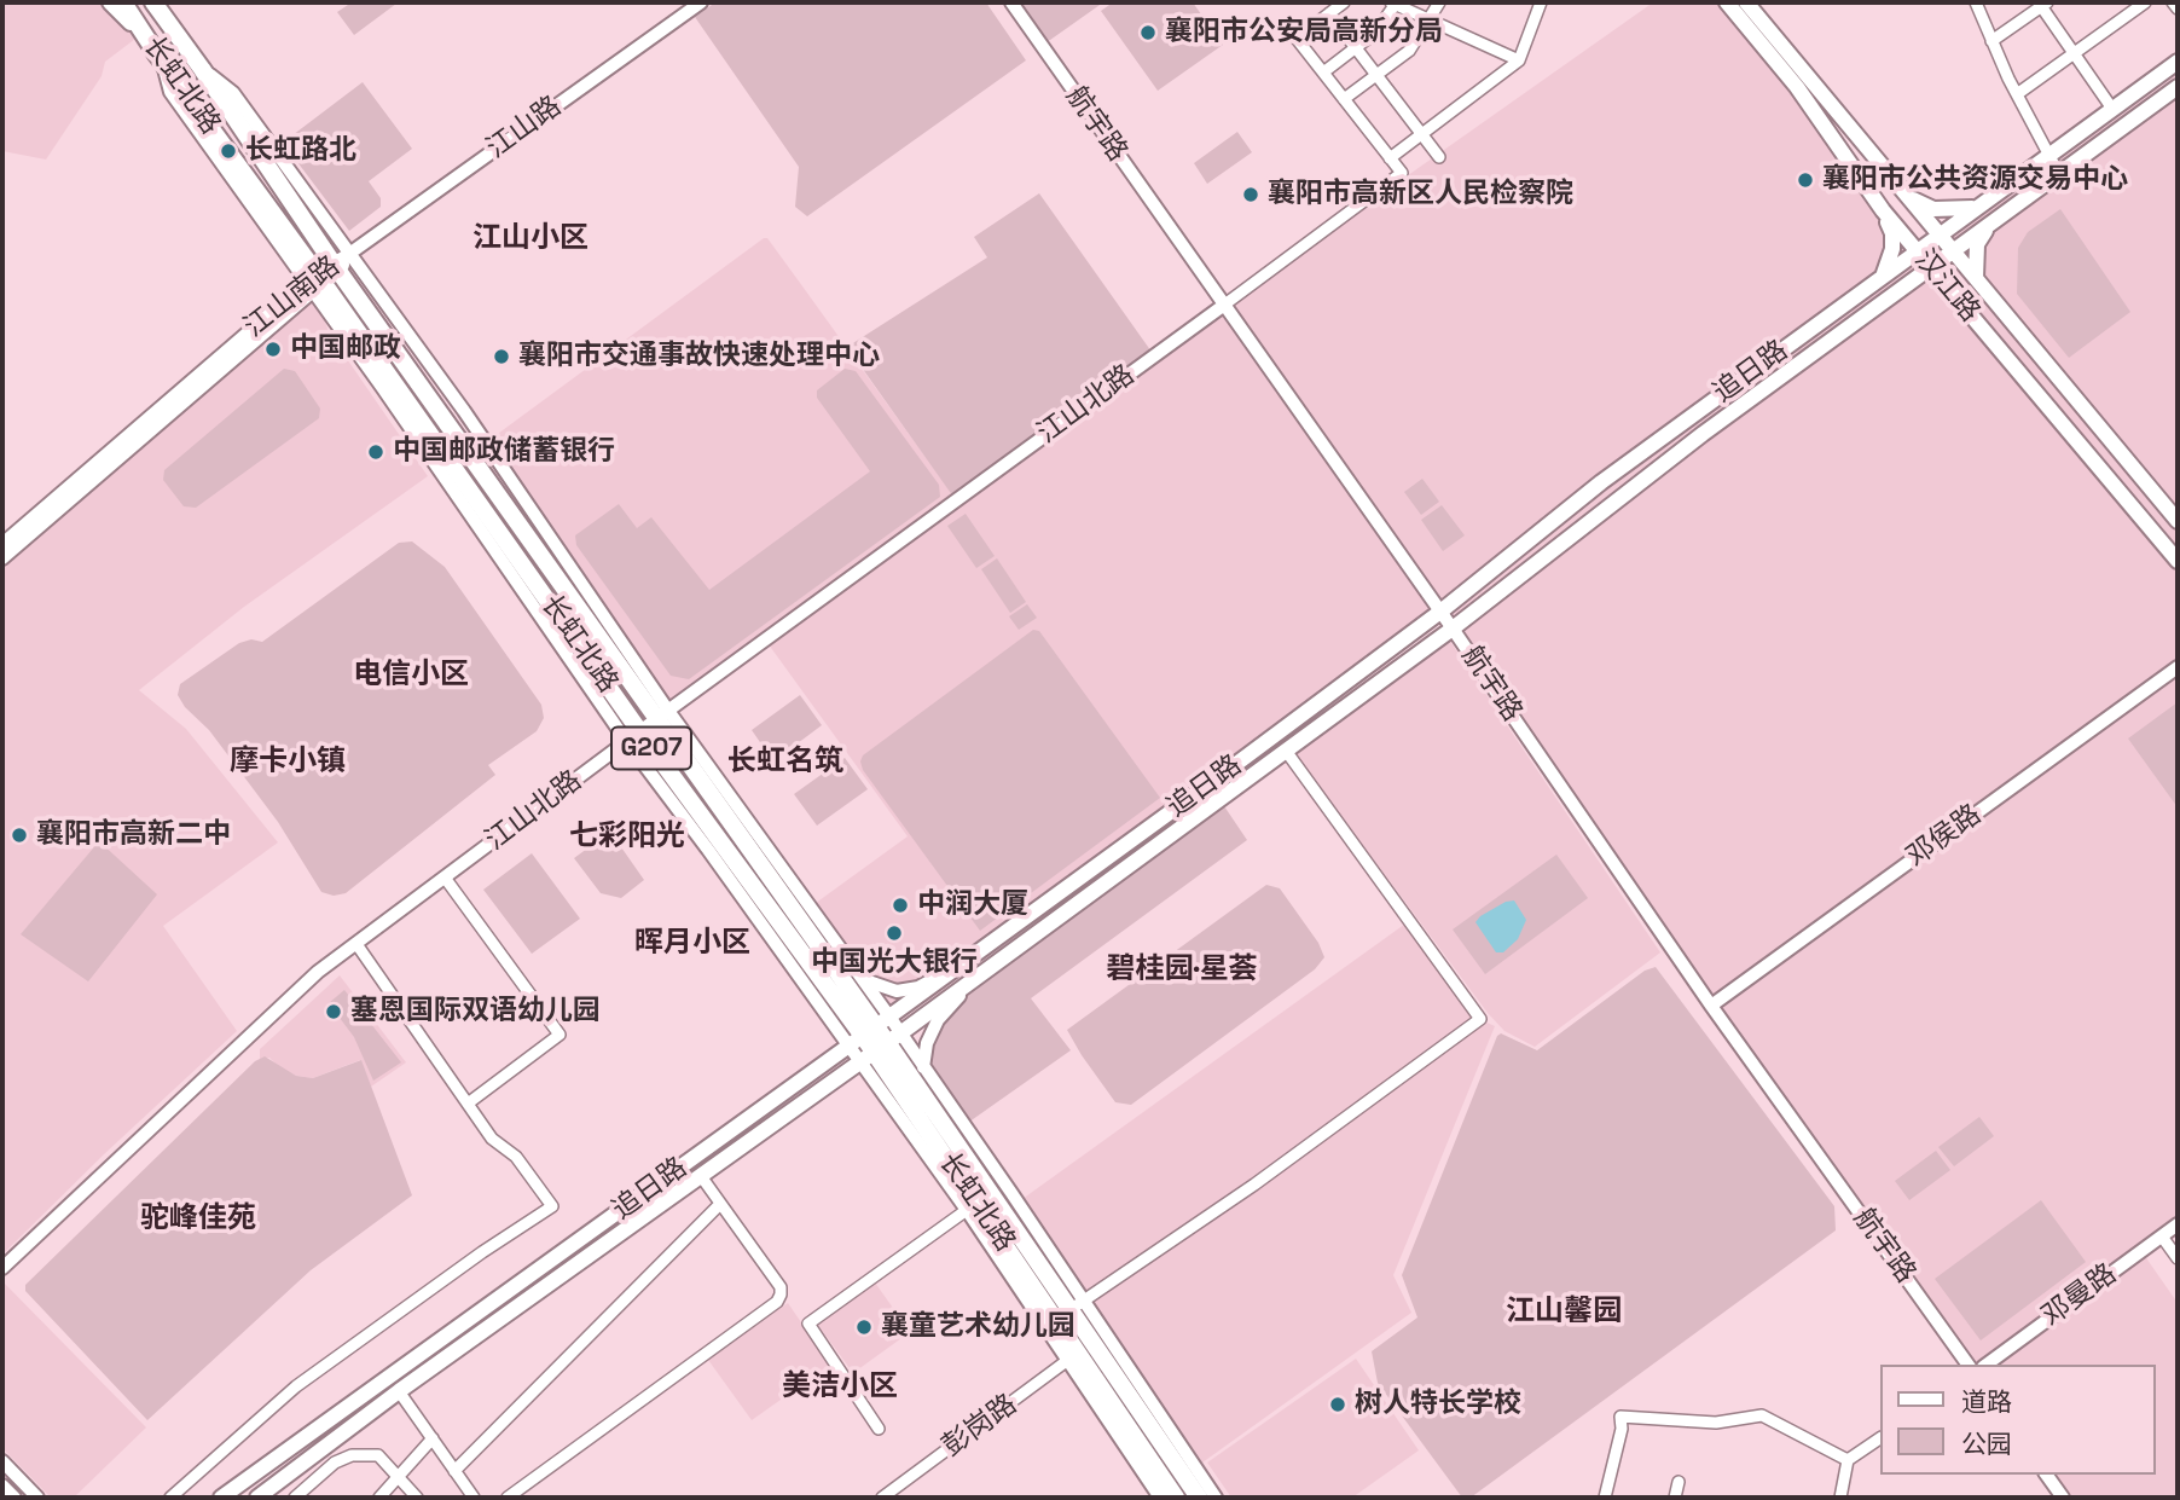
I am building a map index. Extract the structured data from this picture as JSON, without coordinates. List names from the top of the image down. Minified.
{"streets":{"highway":["长虹北路","G207"],"main road":["汉江路","追日路"],"street":["航宇路","江山路","江山南路","江山北路","邓侯路","邓曼路","彭岗路"]},"crossings":[["长虹北路","江山路"],["长虹北路","江山南路"],["长虹北路","追日路"],["长虹北路","江山北路"],["长虹北路","彭岗路"],["航宇路","追日路"],["航宇路","江山北路"],["航宇路","邓侯路"],["江山路","江山南路"],["汉江路","追日路"]],"districts":["江山小区","电信小区","摩卡小镇","长虹名筑","七彩阳光","晖月小区","碧桂园·星荟","驼峰佳苑","江山馨园","美洁小区"],"places":["襄阳市公安局高新分局","长虹路北","襄阳市公共资源交易中心","襄阳市高新区人民检察院","中国邮政","襄阳市交通事故快速处理中心","中国邮政储蓄银行","襄阳市高新二中","中润大厦","中国光大银行","塞恩国际双语幼儿园","襄童艺术幼儿园","树人特长学校"],"legend":["道路","公园"]}
